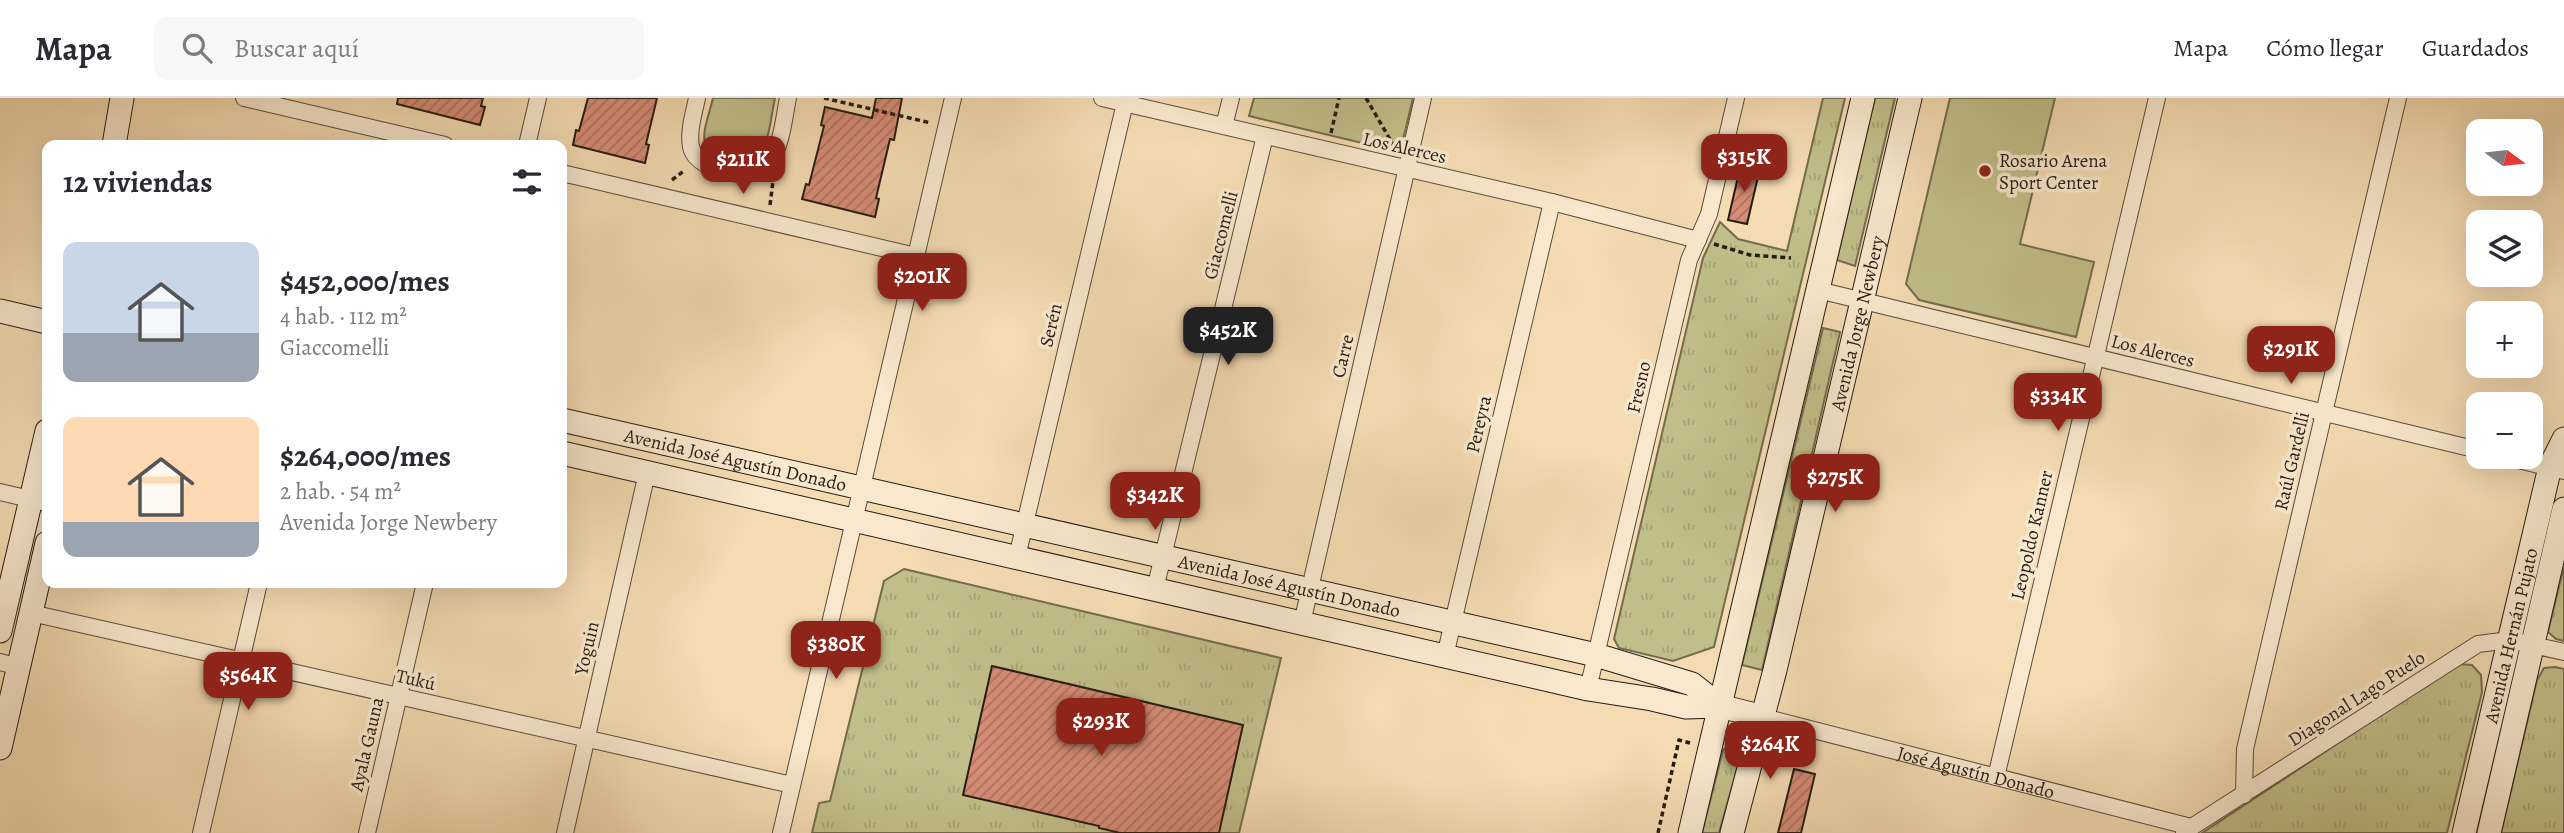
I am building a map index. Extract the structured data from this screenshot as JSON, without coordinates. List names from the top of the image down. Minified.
{"streets":{"street":["Los Alerces","Giaccomelli","Avenida Jorge Newbery","Serén","Carre","Fresno","Pereyra","Avenida José Agustín Donado","Raúl Gardelli","Leopoldo Kanner","Avenida Hernán Pujato","Yoguin","Tukú","Diagonal Lago Puelo","Ayala Gauna","José Agustín Donado"]},"crossings":[["Los Alerces","Giaccomelli"],["Los Alerces","Avenida Jorge Newbery"],["Los Alerces","Serén"],["Los Alerces","Carre"],["Los Alerces","Fresno"],["Los Alerces","Pereyra"],["Los Alerces","Raúl Gardelli"],["Los Alerces","Leopoldo Kanner"],["Giaccomelli","Avenida José Agustín Donado"],["Avenida Jorge Newbery","Avenida José Agustín Donado"],["Avenida Jorge Newbery","José Agustín Donado"],["Serén","Avenida José Agustín Donado"],["Carre","Avenida José Agustín Donado"],["Fresno","Avenida José Agustín Donado"],["Pereyra","Avenida José Agustín Donado"],["Avenida José Agustín Donado","Yoguin"],["Avenida José Agustín Donado","José Agustín Donado"],["Raúl Gardelli","Diagonal Lago Puelo"],["Leopoldo Kanner","José Agustín Donado"],["Avenida Hernán Pujato","Diagonal Lago Puelo"],["Yoguin","Tukú"],["Tukú","Ayala Gauna"],["Diagonal Lago Puelo","José Agustín Donado"]],"places":["Rosario Arena Sport Center"],"north":"right","page":{"header":"Mapa","search":"Buscar aquí","nav":["Mapa","Cómo llegar","Guardados"],"map_buttons":["+","−"],"price":["$315K","$211K","$201K","$452K","$291K","$334K","$275K","$342K","$380K","$564K","$293K","$264K"],"heading":"12 viviendas","list":[{"name":"$452,000/mes","note":"4 hab. · 112 m² · Giaccomelli"},{"name":"$264,000/mes","note":"2 hab. · 54 m² · Avenida Jorge Newbery"}]}}
